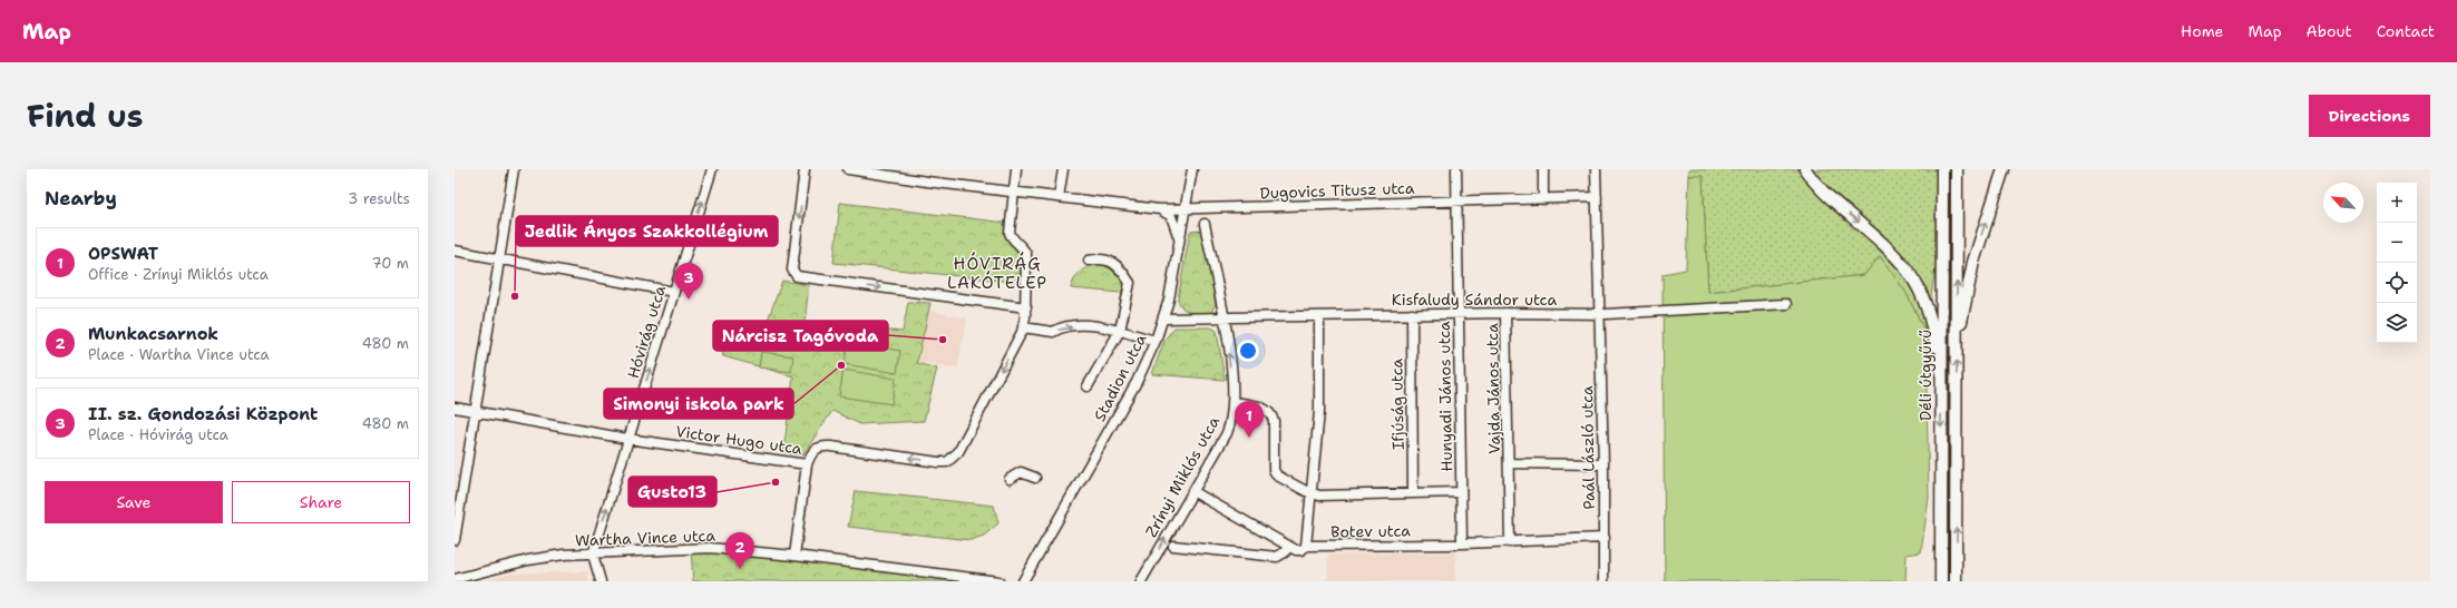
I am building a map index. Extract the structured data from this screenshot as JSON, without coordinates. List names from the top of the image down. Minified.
{"streets":{"main road":["Déli útgyűrű"],"street":["Dugovics Titusz utca","Kisfaludy Sándor utca","Hóvirág utca","Stadion utca","Vajda János utca","Hunyadi János utca","Ifjúság utca","Victor Hugo utca","Paál László utca","Zrínyi Miklós utca","Botev utca","Wartha Vince utca"]},"crossings":[["Dugovics Titusz utca","Stadion utca"],["Dugovics Titusz utca","Hunyadi János utca"],["Kisfaludy Sándor utca","Stadion utca"],["Kisfaludy Sándor utca","Vajda János utca"],["Kisfaludy Sándor utca","Hunyadi János utca"],["Kisfaludy Sándor utca","Ifjúság utca"],["Kisfaludy Sándor utca","Paál László utca"],["Kisfaludy Sándor utca","Zrínyi Miklós utca"],["Hóvirág utca","Victor Hugo utca"],["Hóvirág utca","Wartha Vince utca"],["Vajda János utca","Paál László utca"],["Vajda János utca","Botev utca"],["Hunyadi János utca","Botev utca"],["Paál László utca","Botev utca"],["Zrínyi Miklós utca","Botev utca"]],"one_way":["Hóvirág utca","Zrínyi Miklós utca"],"districts":["HÓVIRÁG LAKÓTELEP"],"places":["Jedlik Ányos Szakkollégium","Nárcisz Tagóvoda","Simonyi iskola park","Gusto13"],"north":"top left","page":{"header":"Map","nav":["Home","Map","About","Contact"],"title":"Find us","buttons":["Directions",["Save","Share"]],"heading":["Nearby","3 results"],"map_buttons":["+","−"],"list":[{"mark":"1","name":"OPSWAT","note":"Office · Zrínyi Miklós utca","value":"70 m"},{"mark":"2","name":"Munkacsarnok","note":"Place · Wartha Vince utca","value":"480 m"},{"mark":"3","name":"II. sz. Gondozási Központ","note":"Place · Hóvirág utca","value":"480 m"}],"pins":["3","1","2"]}}
